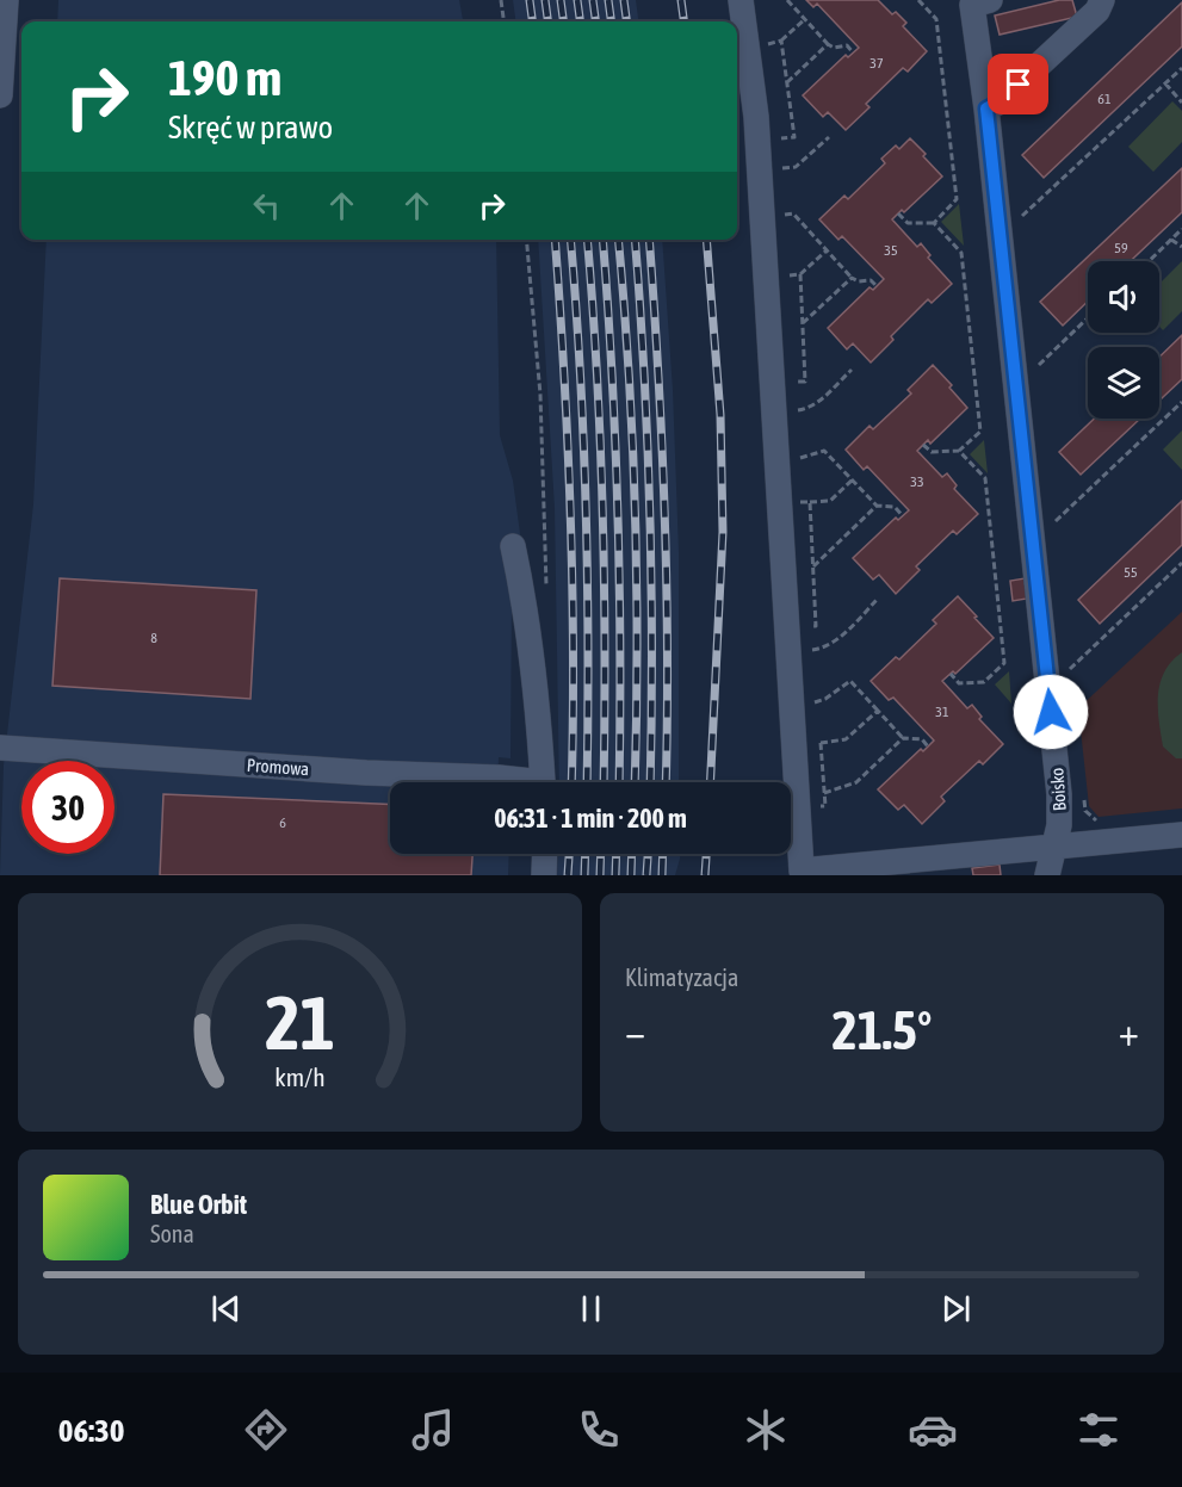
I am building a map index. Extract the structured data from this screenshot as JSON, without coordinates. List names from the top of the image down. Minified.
{"streets":{"street":["Promowa","Boisko"]},"house_numbers":["37","61","59","35","33","55","8","31","6"],"page":{"turn":["190 m","Skręć w prawo"],"limit":"30","trip":"06:31 · 1 min · 200 m","tile":"Klimatyzacja","heat":["−","21.5°","+"],"song":["Blue Orbit","Sona"],"tabs":"06:30","gauge":["21","km/h"]}}
